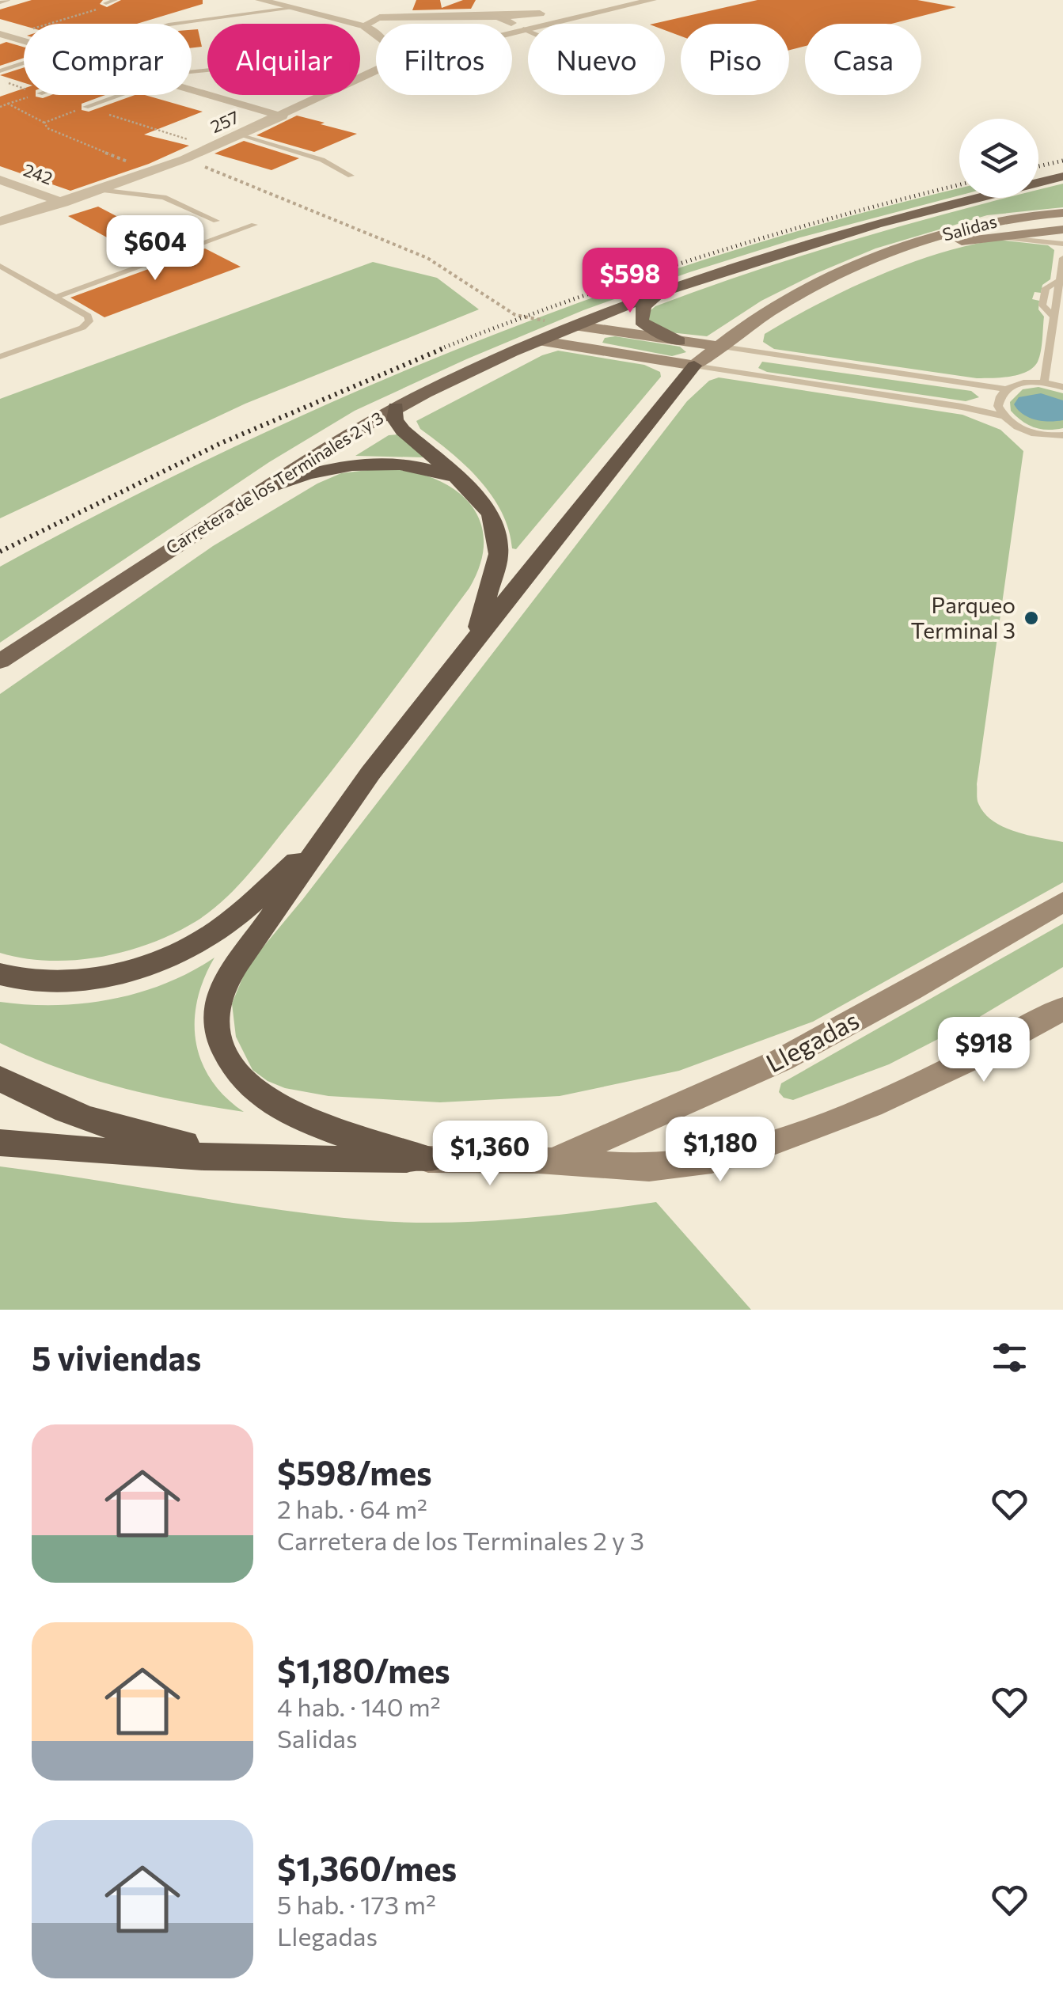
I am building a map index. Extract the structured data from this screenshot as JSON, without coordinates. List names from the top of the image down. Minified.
{"streets":{"main road":["Salidas","Carretera de los Terminales 2 y 3","Llegadas"],"street":["257","242"]},"crossings":[["257","242"]],"places":["Parqueo Terminal 3"],"page":{"chip":["Comprar","Alquilar","Filtros","Nuevo","Piso","Casa"],"price":["$604","$598","$918","$1,180","$1,360"],"heading":"5 viviendas","list":[{"name":"$598/mes","note":"2 hab. · 64 m² · Carretera de los Terminales 2 y 3"},{"name":"$1,180/mes","note":"4 hab. · 140 m² · Salidas"},{"name":"$1,360/mes","note":"5 hab. · 173 m² · Llegadas"}]}}
